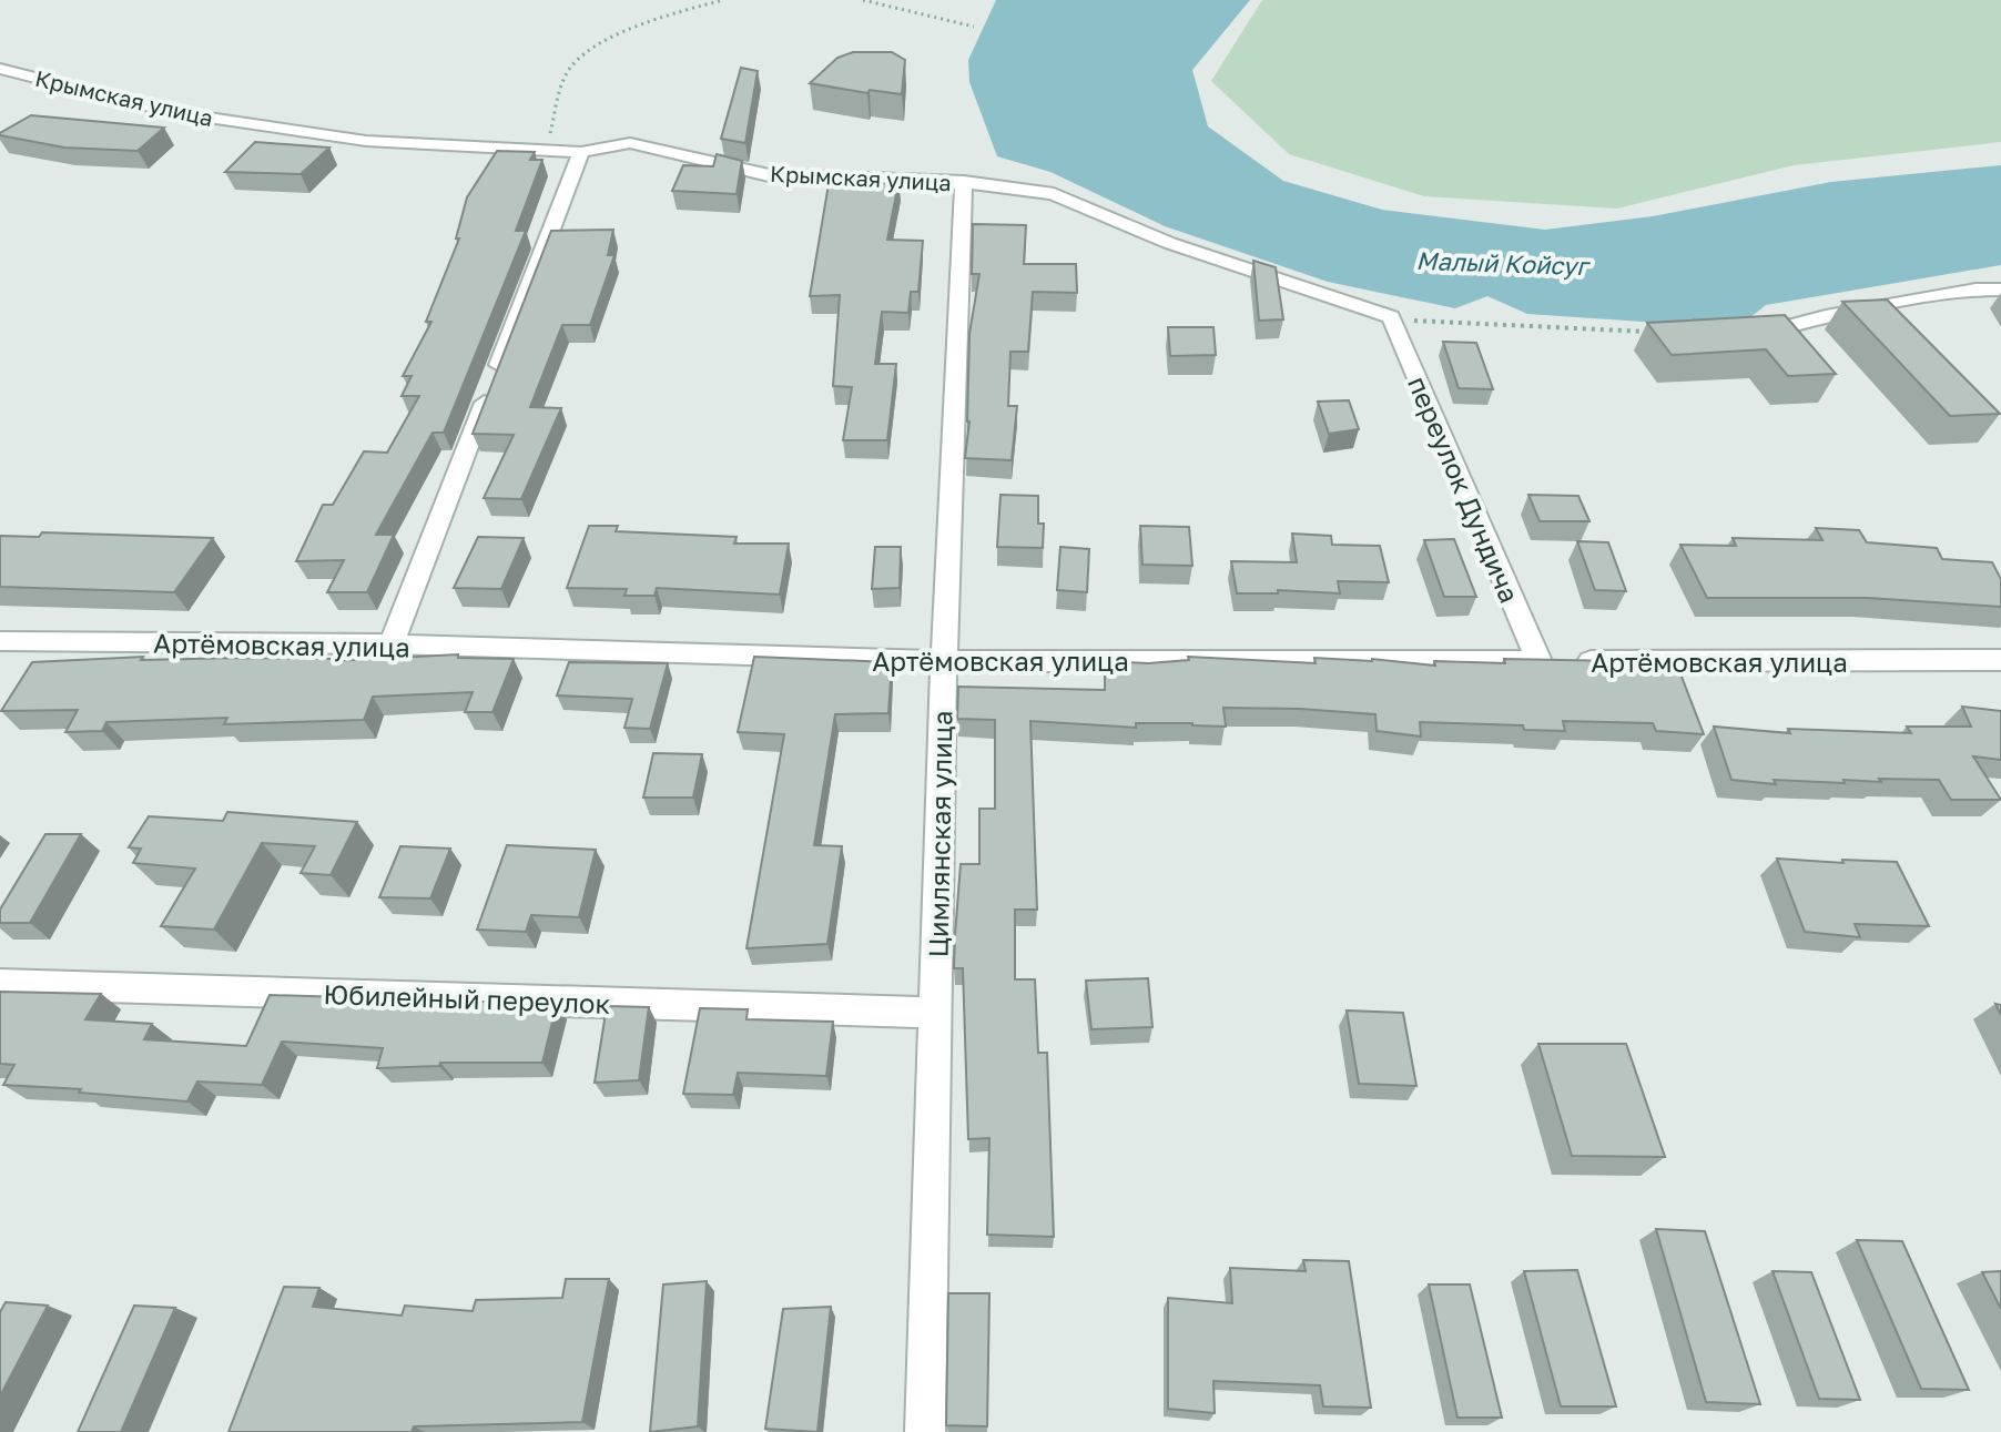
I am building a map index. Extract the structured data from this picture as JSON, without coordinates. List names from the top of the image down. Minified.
{"streets":{"street":["Крымская улица","переулок Дундича","Артёмовская улица","Цимлянская улица","Юбилейный переулок"]},"crossings":[["Крымская улица","переулок Дундича"],["Крымская улица","Цимлянская улица"],["переулок Дундича","Артёмовская улица"],["Артёмовская улица","Цимлянская улица"],["Цимлянская улица","Юбилейный переулок"]],"water":["Малый Койсуг"]}
